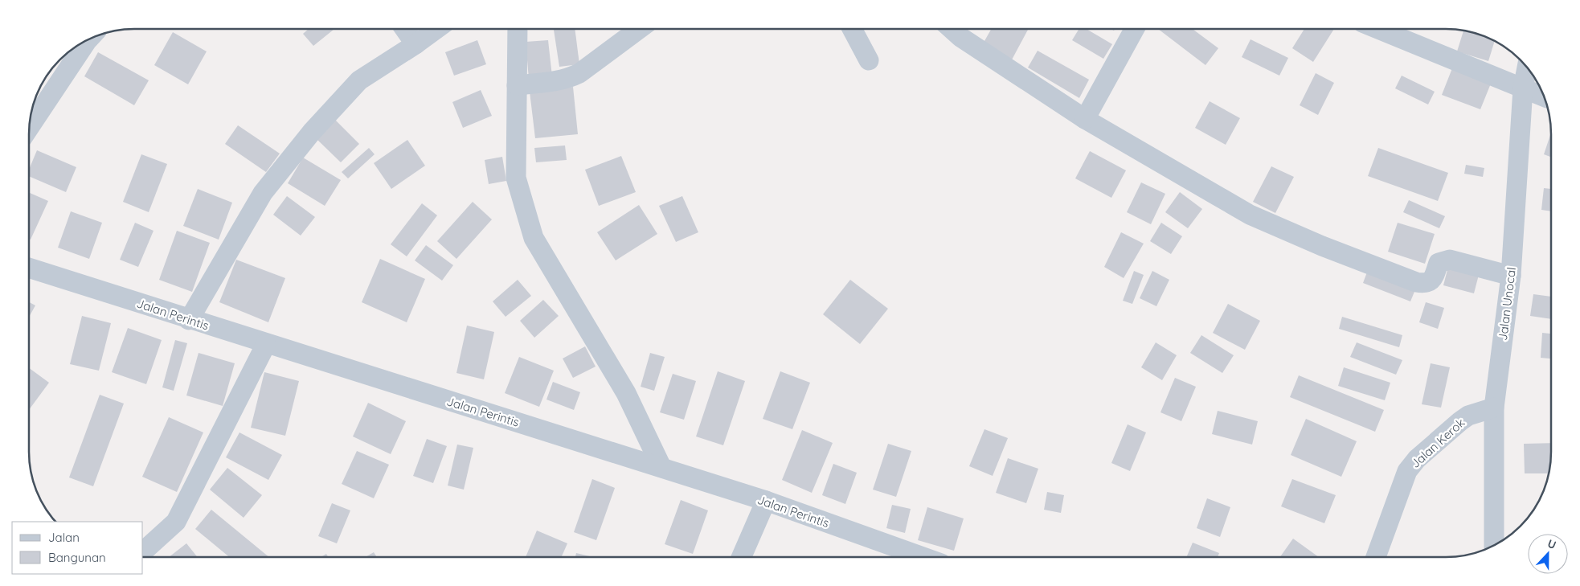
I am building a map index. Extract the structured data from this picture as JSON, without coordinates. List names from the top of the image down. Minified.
{"streets":{"street":["Jalan Unocal","Jalan Perintis","Jalan Kerok"]},"crossings":[["Jalan Unocal","Jalan Kerok"]],"legend":["Jalan","Bangunan"],"north":"top"}
